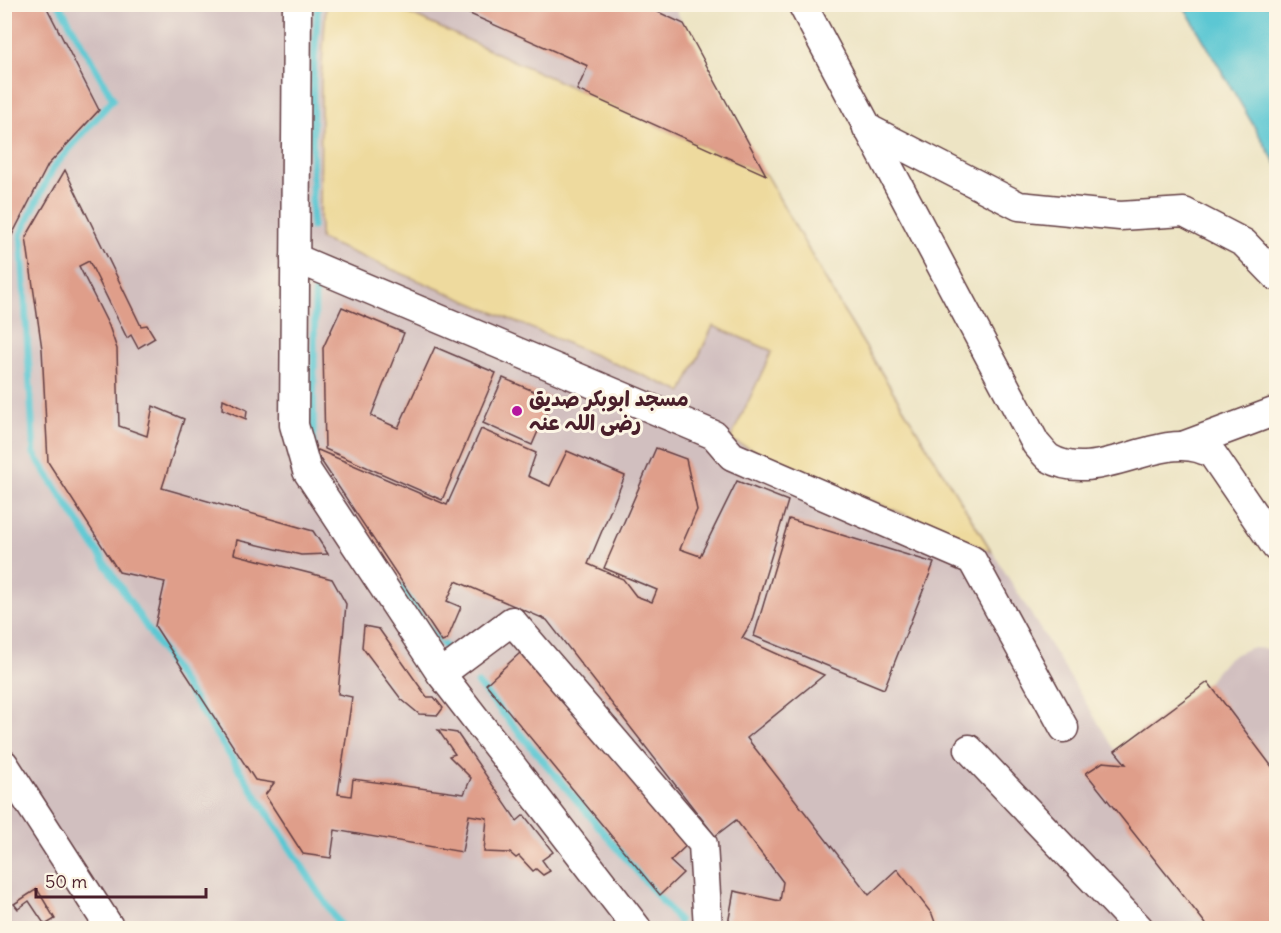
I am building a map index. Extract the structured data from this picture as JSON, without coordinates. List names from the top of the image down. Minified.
{"places":["مسجد ابوبکر صدیق رضی اللہ عنہ"],"scale_bar":"50 m"}
